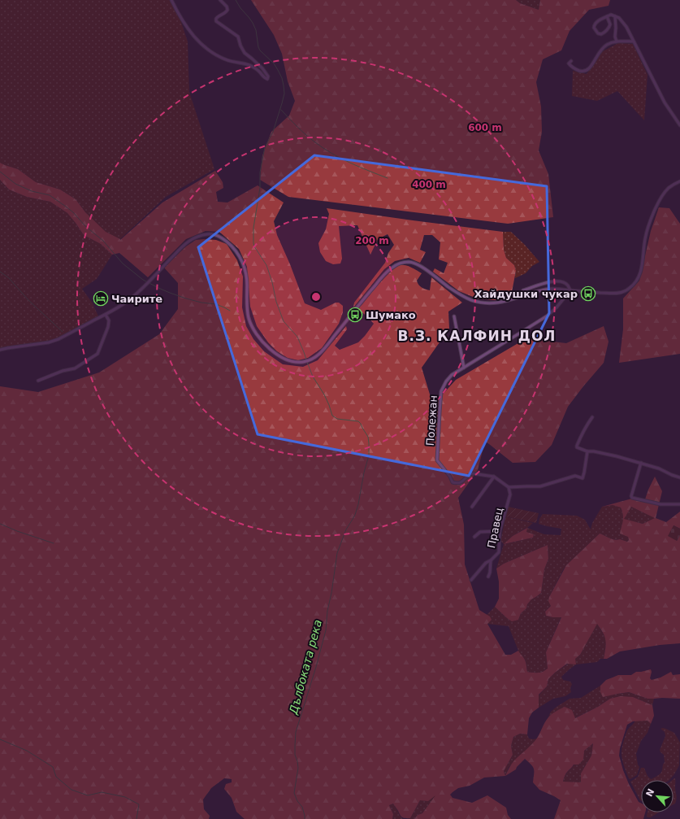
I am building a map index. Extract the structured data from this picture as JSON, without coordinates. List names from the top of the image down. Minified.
{"streets":{"street":["Полежан","Правец"]},"districts":["В.З. КАЛФИН ДОЛ"],"water":["Дълбоката река"],"places":{"bus stop":["Хайдушки чукар","Шумако"],"hotel":["Чаирите"]},"north":"top left","rings":["600 m","400 m","200 m"]}
